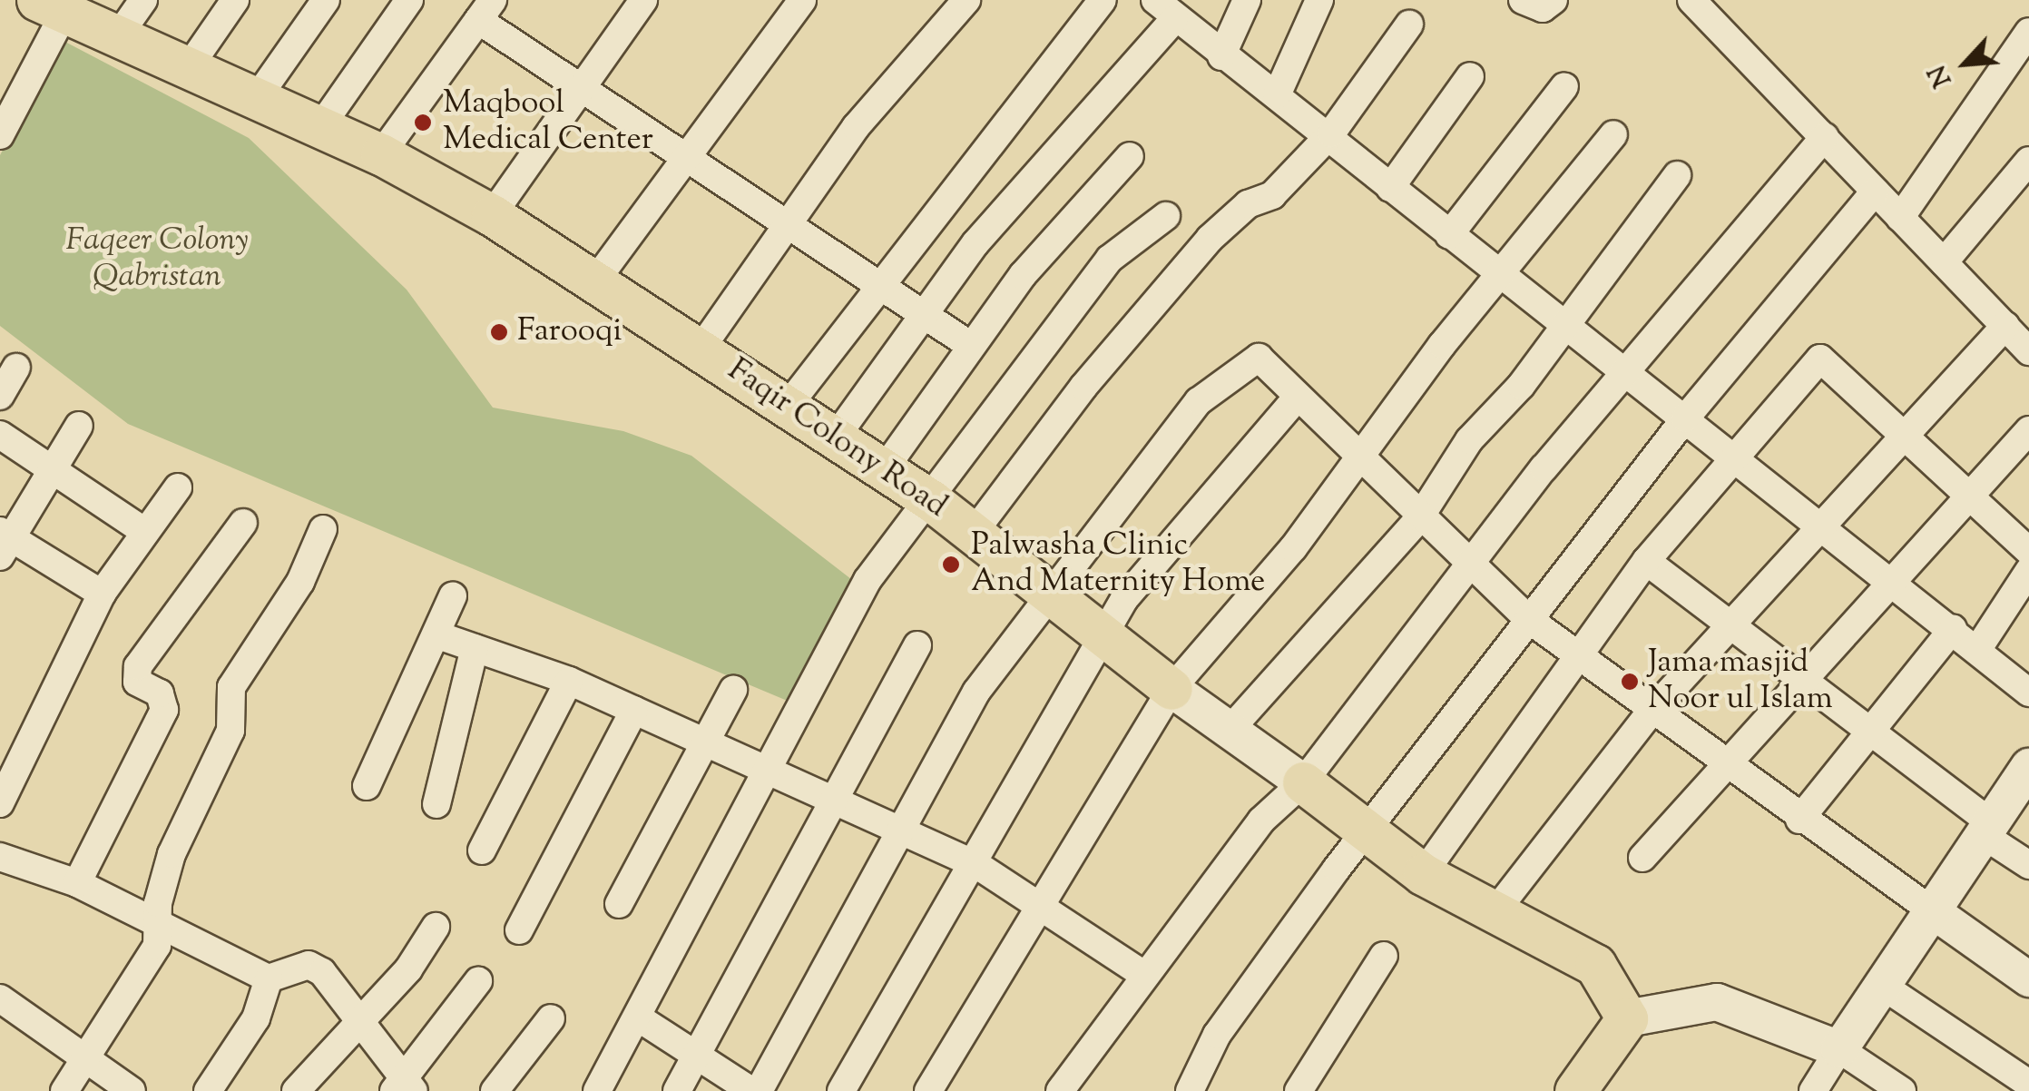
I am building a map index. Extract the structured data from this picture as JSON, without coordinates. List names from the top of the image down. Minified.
{"streets":{"main road":["Faqir Colony Road"]},"parks":["Faqeer Colony Qabristan"],"places":["Maqbool Medical Center","Farooqi","Palwasha Clinic And Maternity Home","Jama masjid Noor ul Islam"],"north":"bottom left"}
